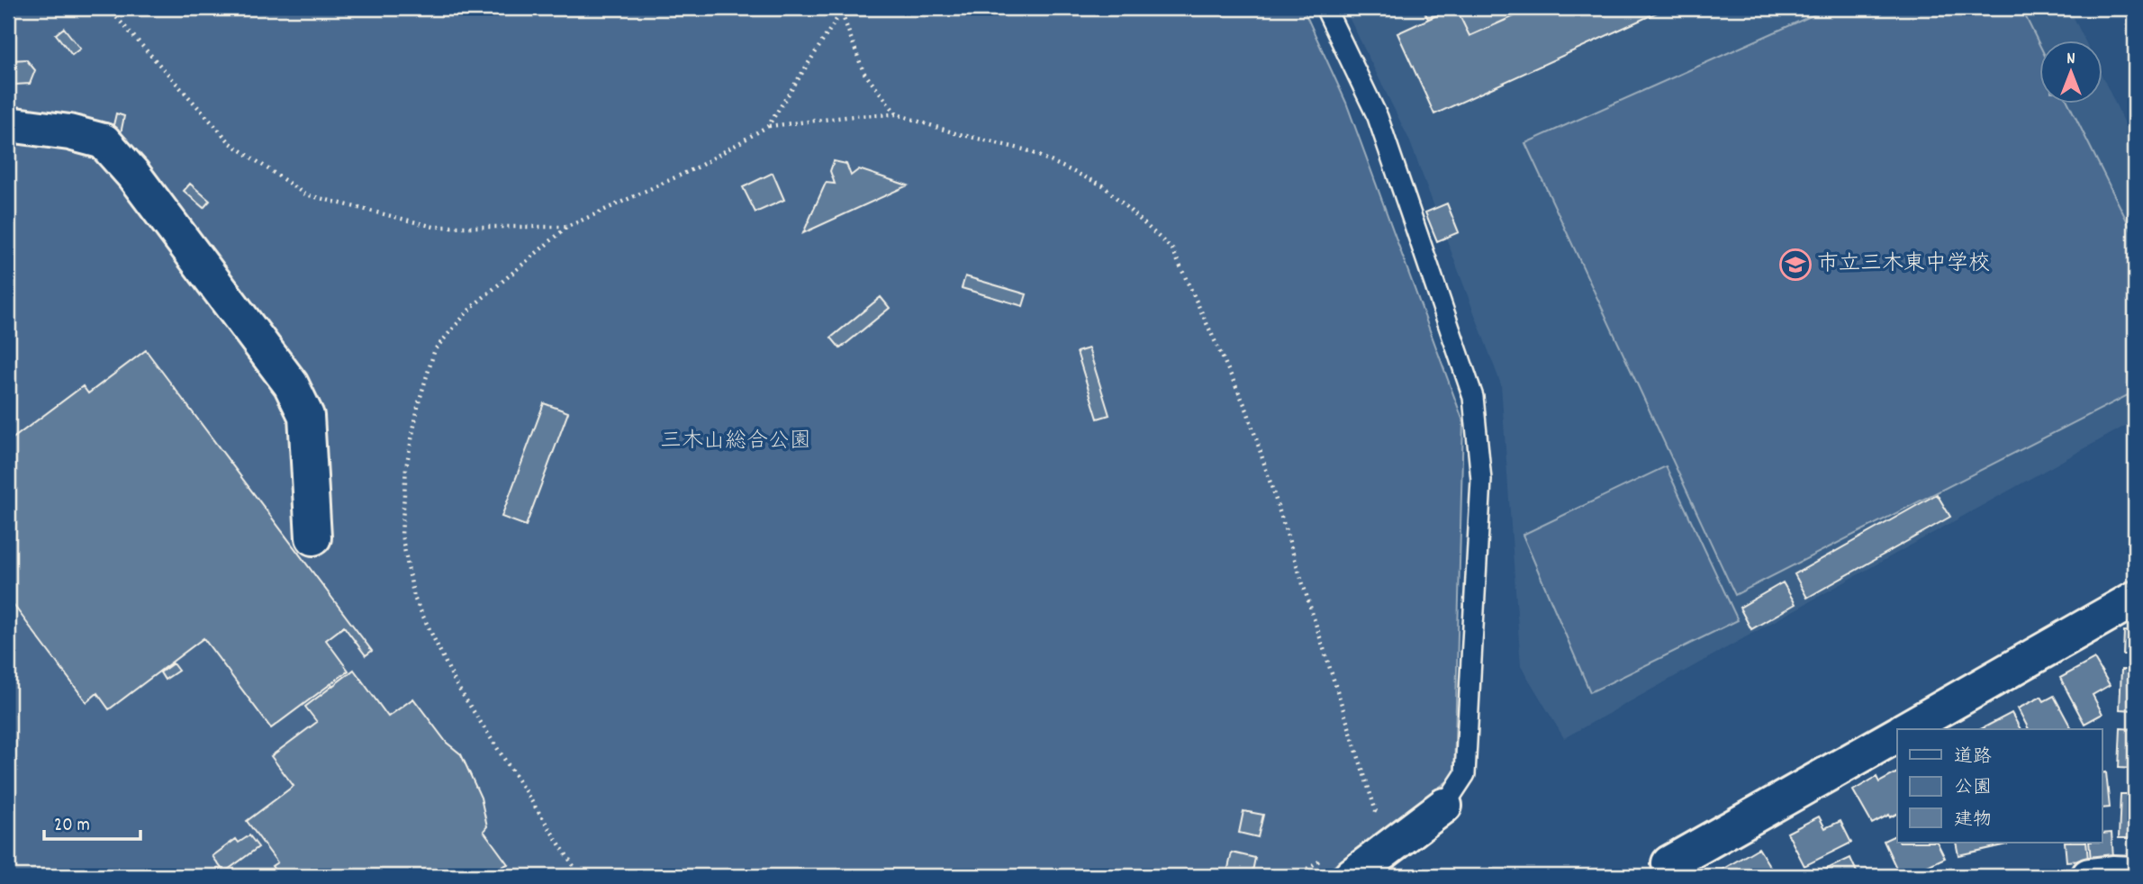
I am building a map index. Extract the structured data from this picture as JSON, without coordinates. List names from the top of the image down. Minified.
{"parks":["三木山総合公園"],"places":{"school or university":["市立三木東中学校"]},"legend":["道路","公園","建物"],"scale_bar":"20 m","north":"top"}
